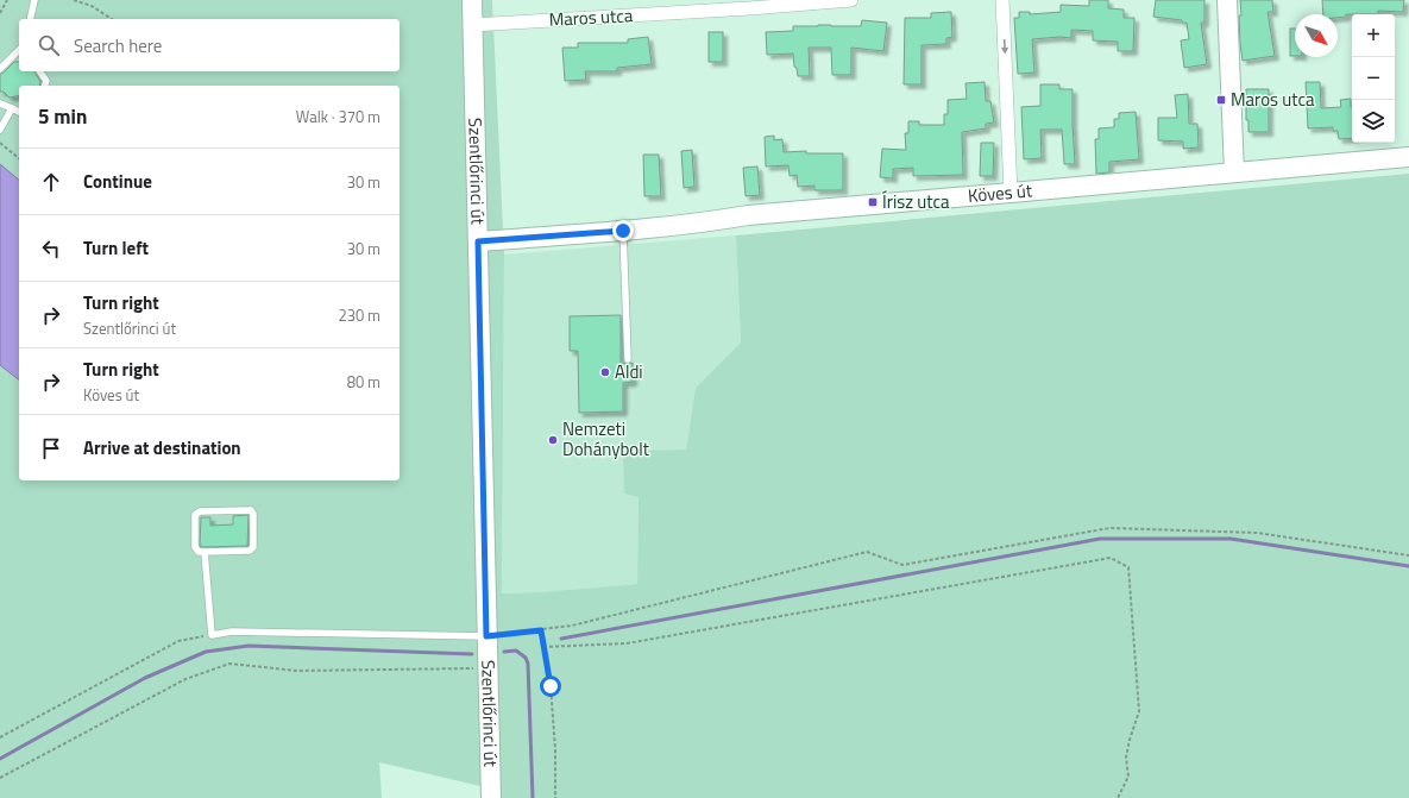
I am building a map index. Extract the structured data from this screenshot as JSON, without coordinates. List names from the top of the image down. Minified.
{"streets":{"street":["Maros utca","Szentlőrinci út","Köves út"]},"crossings":[["Maros utca","Szentlőrinci út"],["Szentlőrinci út","Köves út"]],"places":{"transit":["Maros utca","Írisz utca"],"other":["Aldi","Nemzeti Dohánybolt"]},"north":"bottom right","page":{"map_buttons":["+","−"],"search":"Search here","heading":["5 min","Walk · 370 m"],"list":[["Continue","30 m"],["Turn left","30 m"],["Turn right","Szentlőrinci út","230 m"],["Turn right","Köves út","80 m"],"Arrive at destination"]}}
